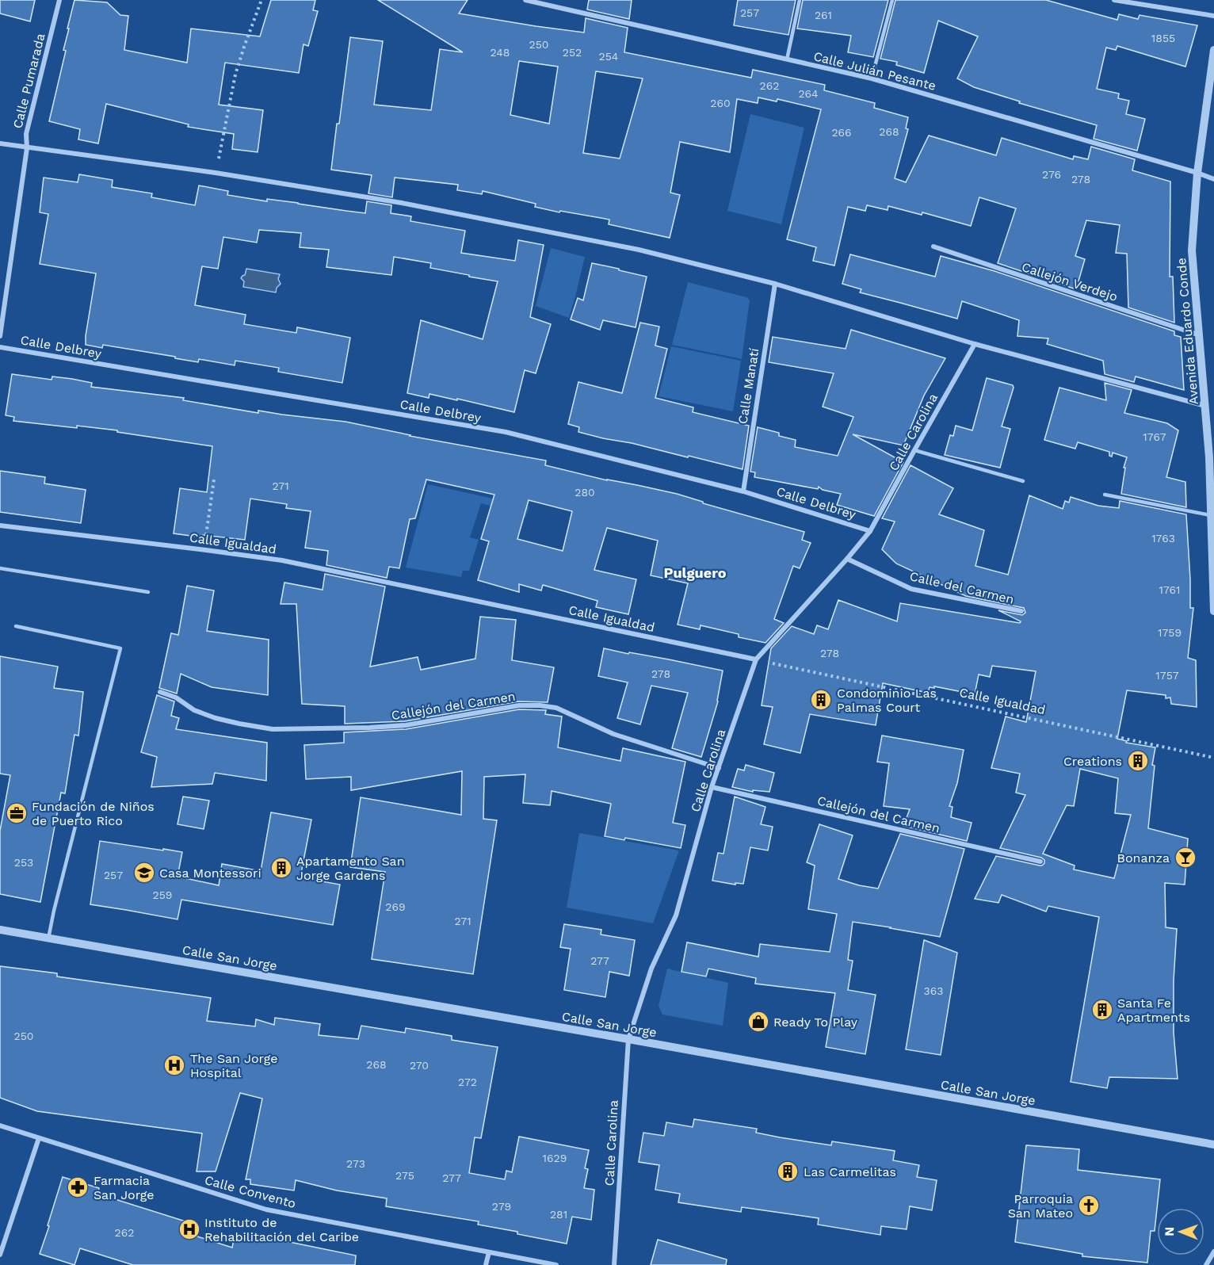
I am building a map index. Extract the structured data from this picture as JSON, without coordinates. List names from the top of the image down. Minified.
{"streets":{"street":["Calle Julián Pesante","Calle Pumarada","Callejón Verdejo","Avenida Eduardo Conde","Calle Delbrey","Calle Manatí","Calle Carolina","Calle Igualdad","Calle del Carmen","Callejón del Carmen","Calle San Jorge","Calle Convento"]},"crossings":[["Calle Julián Pesante","Avenida Eduardo Conde"],["Callejón Verdejo","Avenida Eduardo Conde"],["Calle Delbrey","Calle Manatí"],["Calle Delbrey","Calle Carolina"],["Calle Carolina","Calle Igualdad"],["Calle Carolina","Calle del Carmen"],["Calle Carolina","Callejón del Carmen"],["Calle Carolina","Calle San Jorge"]],"districts":["Pulguero"],"places":{"building":["Condominio Las Palmas Court","Creations","Apartamento San Jorge Gardens","Santa Fe Apartments","Las Carmelitas"],"office":["Fundación de Niños de Puerto Rico"],"bar":["Bonanza"],"school or university":["Casa Montessori"],"shop":["Ready To Play"],"hospital":["The San Jorge Hospital","Instituto de Rehabilitación del Caribe"],"pharmacy":["Farmacia San Jorge"],"church":["Parroquia San Mateo"]},"house_numbers":["257","261","1855","250","248","252","254","262","264","260","268","266","276","278","1767","271","280","1763","1761","1759","278","278","1757","253","257","259","269","271","277","363","250","268","270","272","1629","273","275","277","279","281","262"],"north":"left"}
